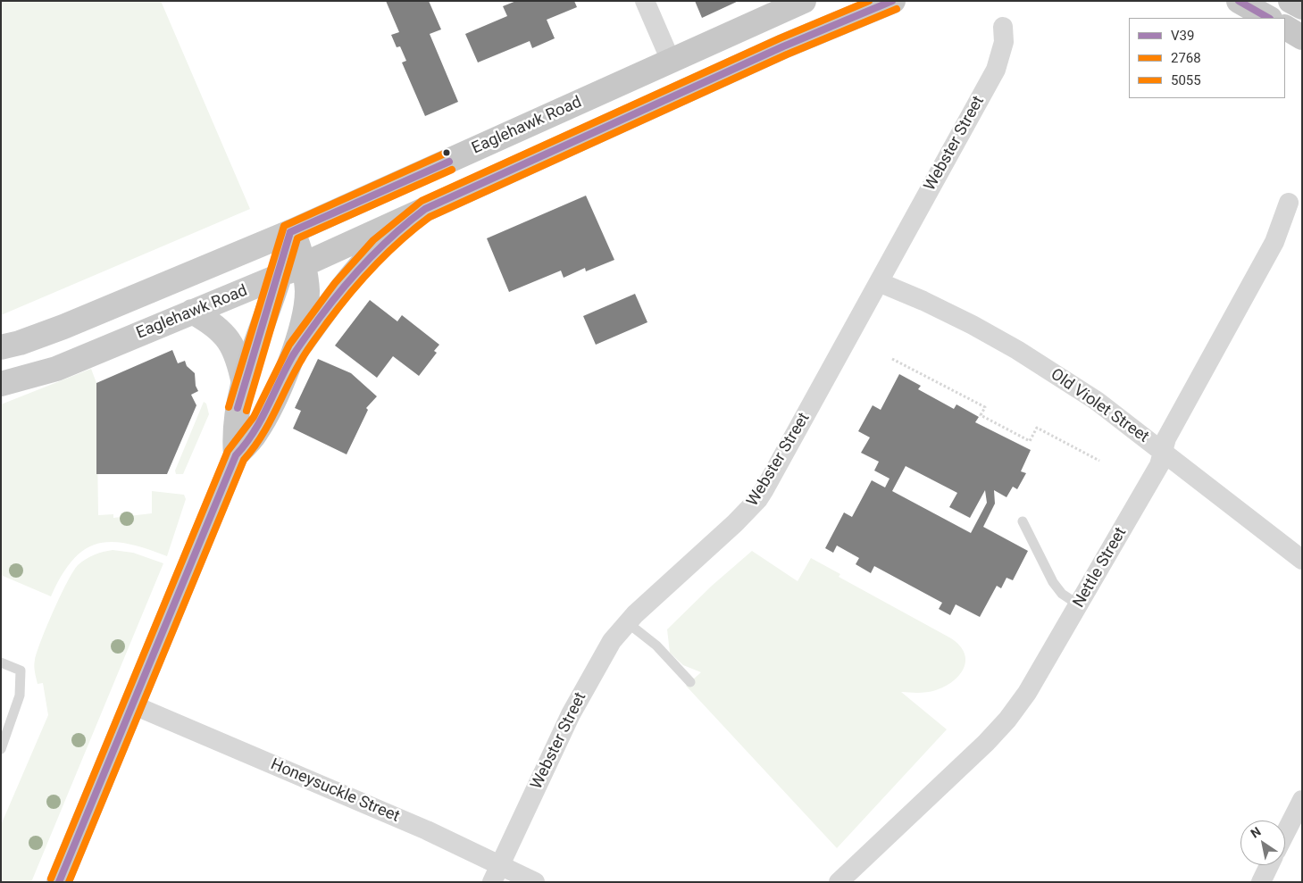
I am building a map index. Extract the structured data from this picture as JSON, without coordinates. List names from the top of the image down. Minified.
{"streets":{"highway":["Eaglehawk Road"],"street":["Webster Street","Old Violet Street","Nettle Street","Honeysuckle Street"]},"crossings":[["Webster Street","Old Violet Street"],["Webster Street","Honeysuckle Street"],["Old Violet Street","Nettle Street"]],"lines":["transit line V39","transit line 5055","transit line 2768"],"legend":["V39","2768","5055"],"north":"top left"}
